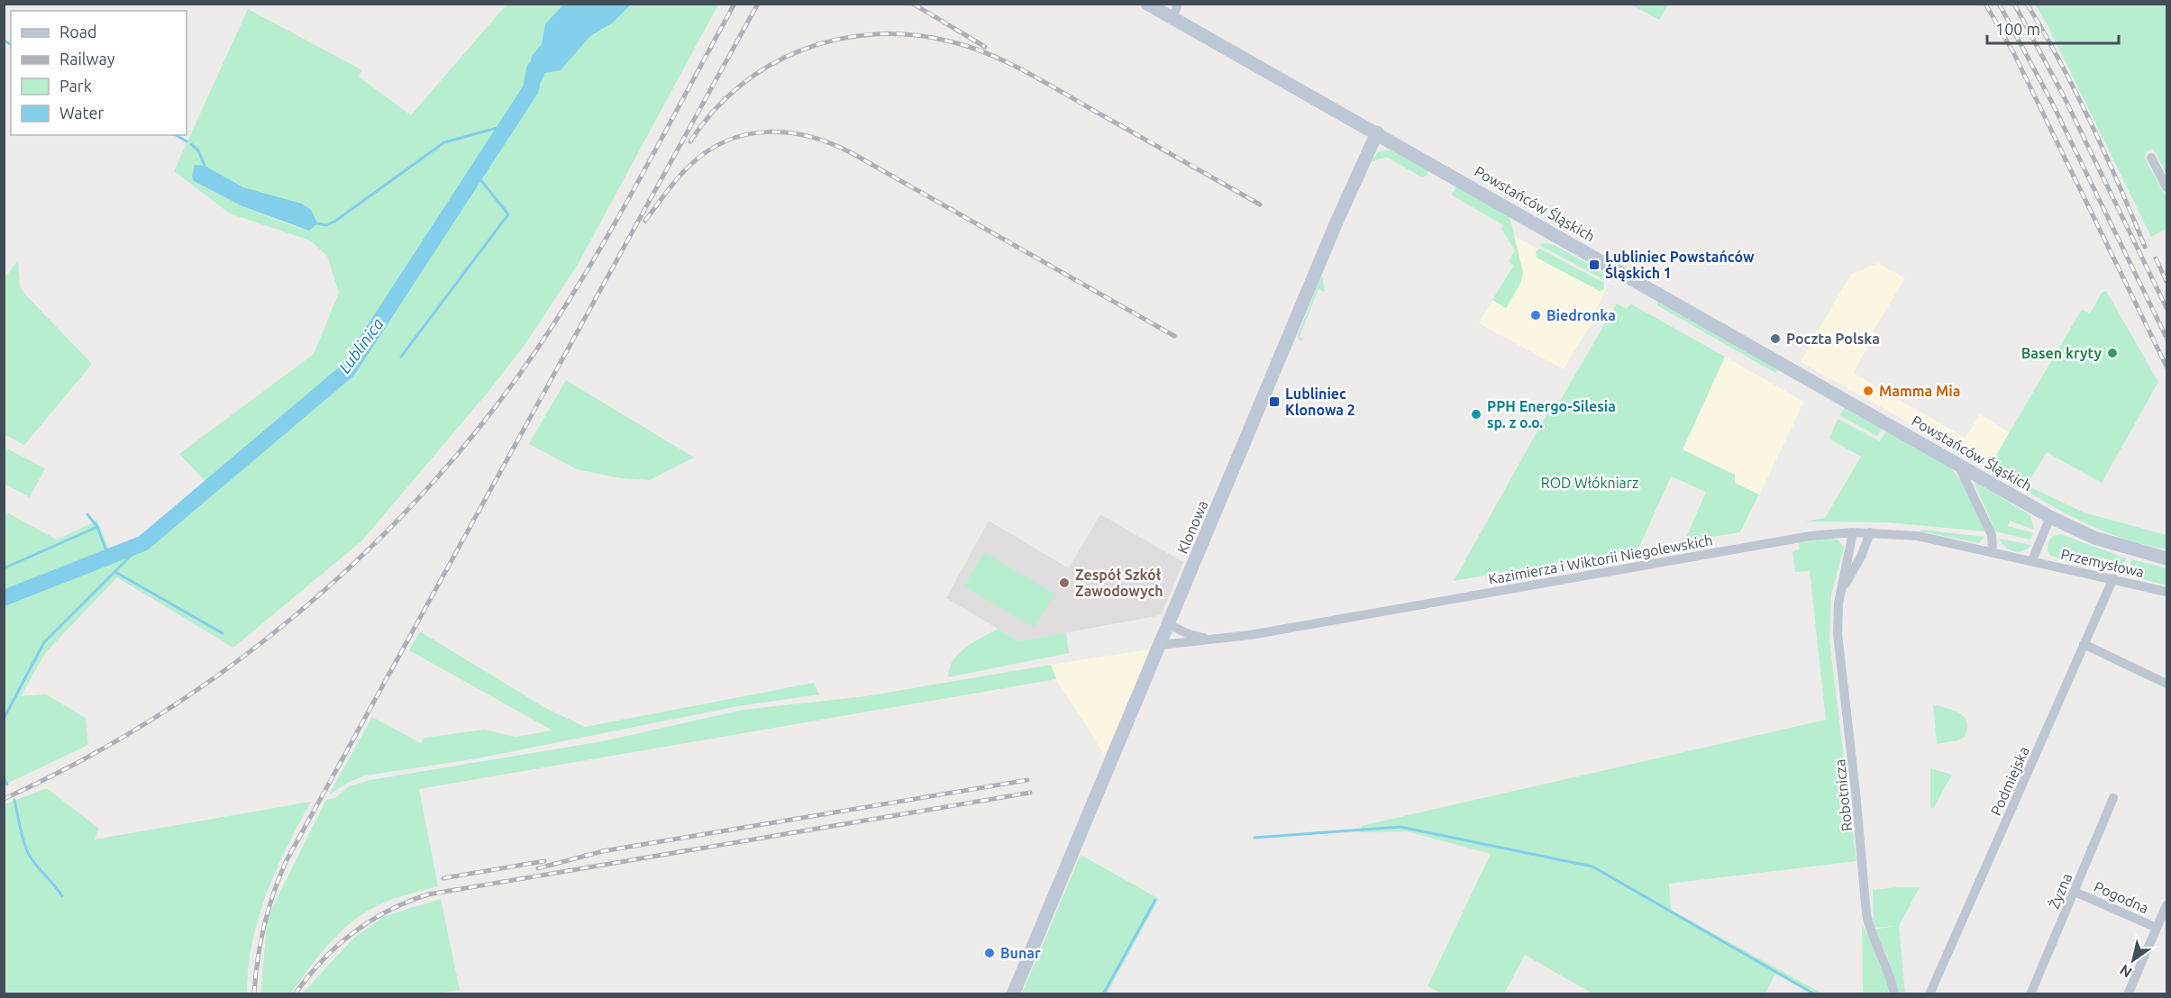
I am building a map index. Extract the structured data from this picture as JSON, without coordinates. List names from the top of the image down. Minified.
{"streets":{"main road":["Powstańców Śląskich","Klonowa"],"street":["Kazimierza i Wiktorii Niegolewskich","Przemysłowa","Podmiejska","Robotnicza","Żyzna","Pogodna"]},"crossings":[["Powstańców Śląskich","Klonowa"],["Klonowa","Kazimierza i Wiktorii Niegolewskich"],["Kazimierza i Wiktorii Niegolewskich","Przemysłowa"],["Kazimierza i Wiktorii Niegolewskich","Robotnicza"],["Przemysłowa","Podmiejska"],["Żyzna","Pogodna"]],"water":["Lublinica"],"parks":["ROD Włókniarz"],"places":{"transit":["Lubliniec Powstańców Śląskich 1","Lubliniec Klonowa 2"],"other":["Biedronka","Poczta Polska","Basen kryty","Mamma Mia","PPH Energo-Silesia sp. z o.o.","Zespół Szkół Zawodowych","Bunar"]},"legend":["Road","Railway","Park","Water"],"scale_bar":"100 m","north":"bottom left"}
